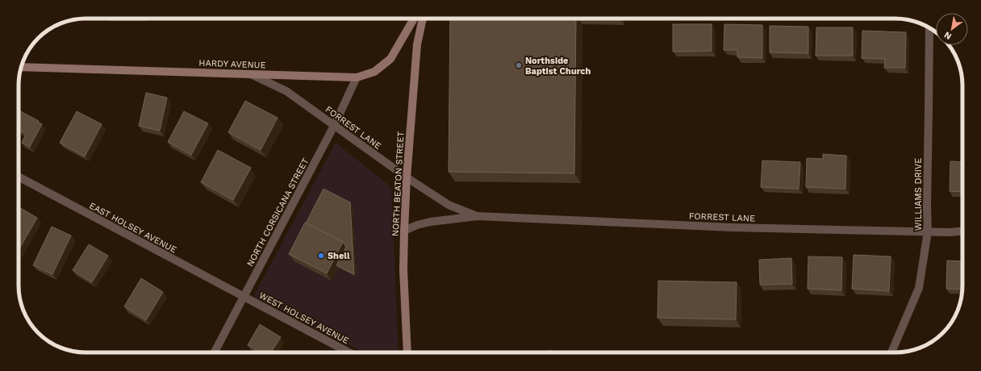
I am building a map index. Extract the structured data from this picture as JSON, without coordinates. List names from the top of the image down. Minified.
{"streets":{"street":["HARDY AVENUE","FORREST LANE","NORTH BEATON STREET","WILLIAMS DRIVE","NORTH CORSICANA STREET","EAST HOLSEY AVENUE","WEST HOLSEY AVENUE"]},"crossings":[["HARDY AVENUE","FORREST LANE"],["HARDY AVENUE","NORTH CORSICANA STREET"],["FORREST LANE","NORTH BEATON STREET"],["FORREST LANE","WILLIAMS DRIVE"],["FORREST LANE","NORTH CORSICANA STREET"],["NORTH CORSICANA STREET","EAST HOLSEY AVENUE"],["NORTH CORSICANA STREET","WEST HOLSEY AVENUE"],["EAST HOLSEY AVENUE","WEST HOLSEY AVENUE"]],"places":["Northside Baptist Church","Shell"],"north":"bottom left"}
